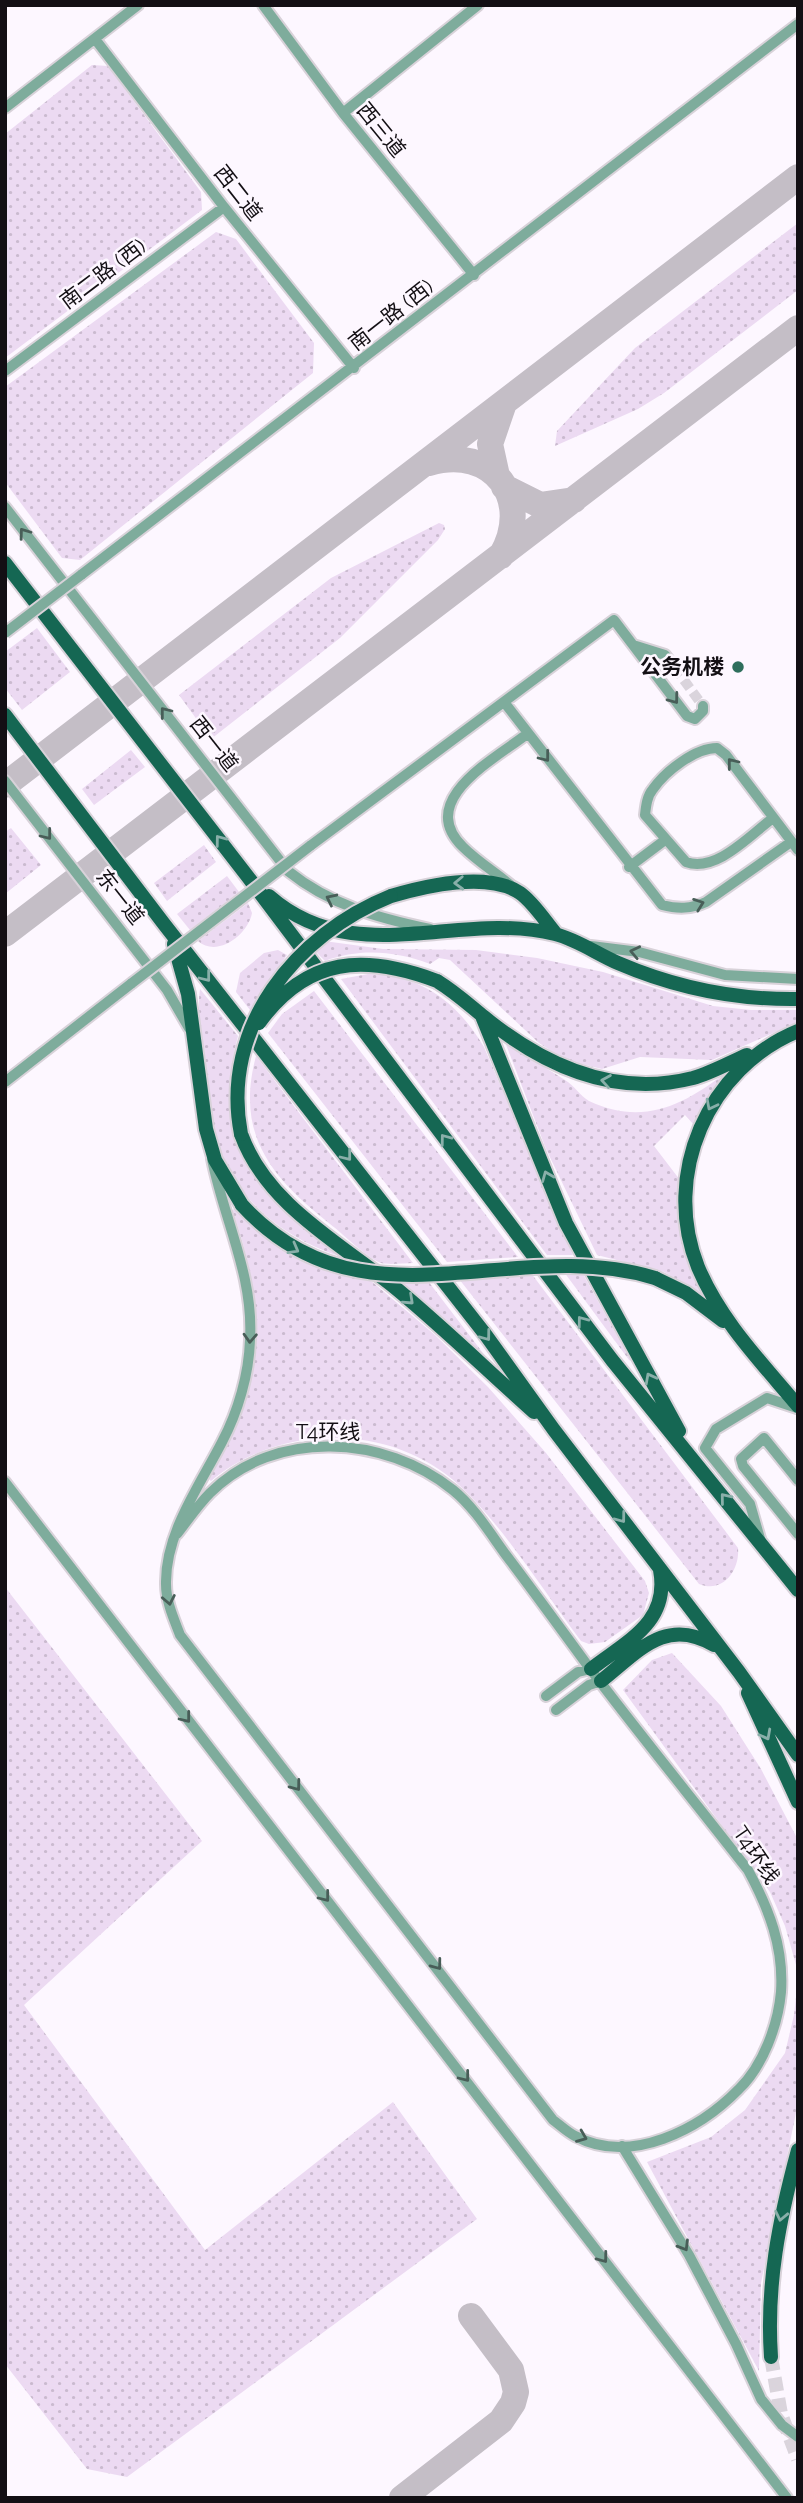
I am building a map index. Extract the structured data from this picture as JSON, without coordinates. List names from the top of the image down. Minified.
{"streets":{"street":["西三道","西二道","南二路 (西)","南一路 (西)","西一道","东一道","T4环线"]},"crossings":[["西三道","南一路 (西)"],["西二道","南二路 (西)"],["西二道","南一路 (西)"]],"one_way":["西一道","东一道"],"places":["公务机楼"]}
